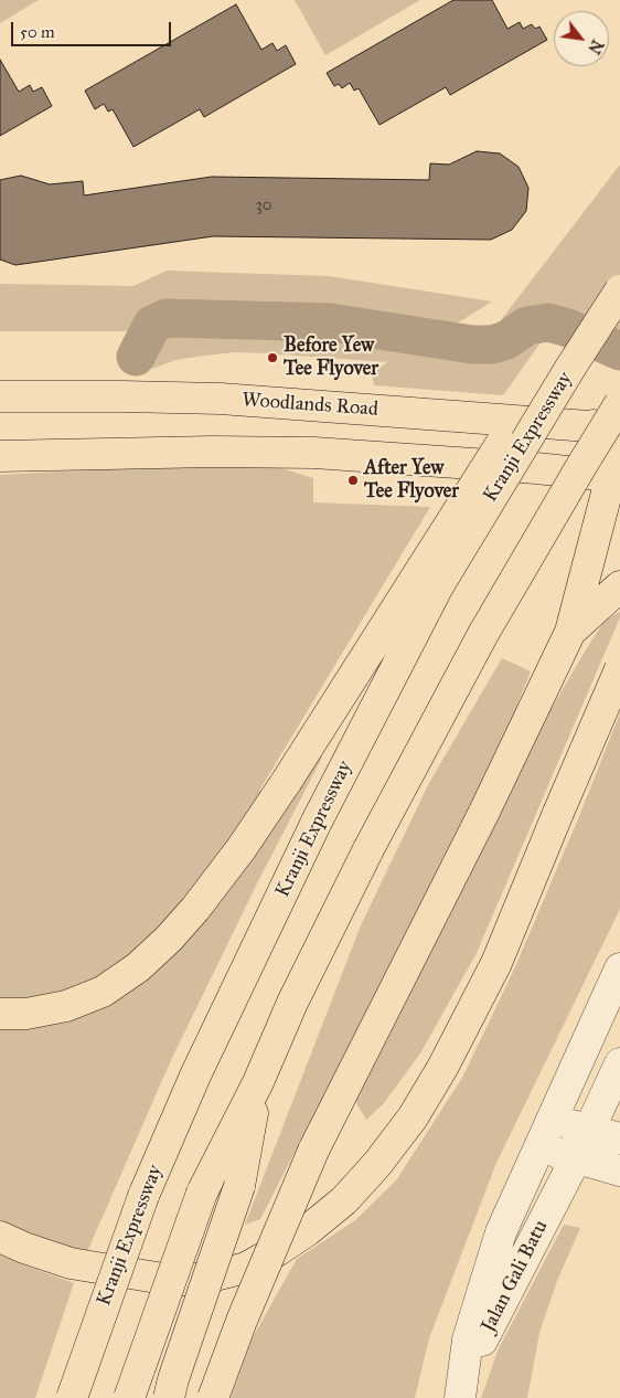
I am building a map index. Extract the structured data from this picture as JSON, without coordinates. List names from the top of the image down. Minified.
{"streets":{"main road":["Woodlands Road","Kranji Expressway"],"street":["Jalan Gali Batu"]},"places":["Before Yew Tee Flyover","After Yew Tee Flyover"],"house_numbers":["30"],"scale_bar":"50 m","north":"bottom right"}
